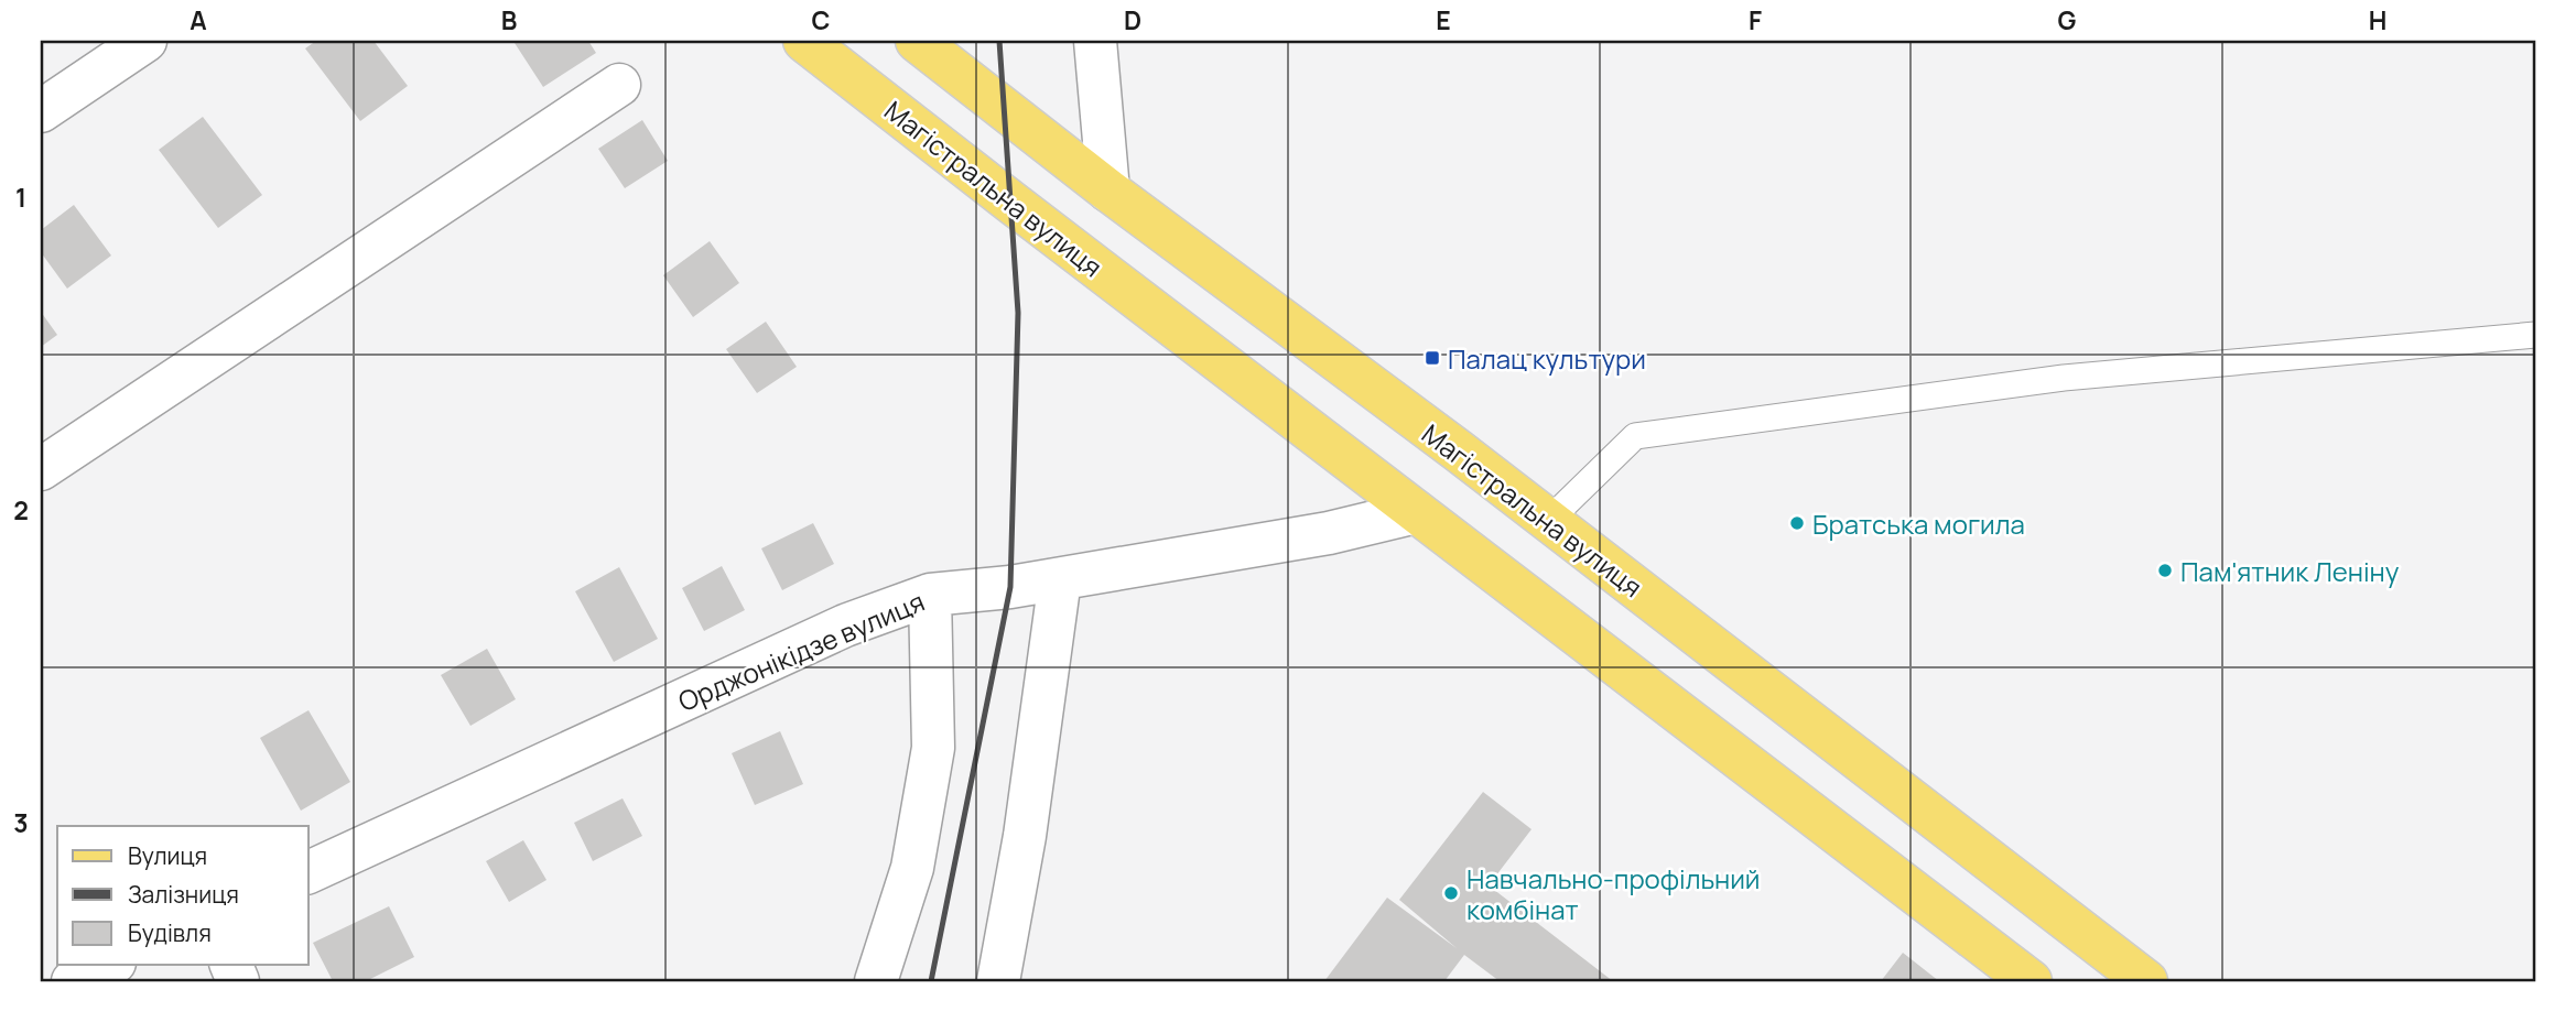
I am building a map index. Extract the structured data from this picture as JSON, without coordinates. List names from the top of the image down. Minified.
{"streets":{"main road":["Магістральна вулиця"],"street":["Орджонікідзе вулиця"]},"crossings":[["Магістральна вулиця","Орджонікідзе вулиця"]],"places":{"transit":["Палац культури"],"other":["Братська могила","Пам'ятник Леніну","Навчально-профільний комбінат"]},"legend":["Вулиця","Залізниця","Будівля"],"grid":{"columns":["A","B","C","D","E","F","G","H"],"rows":["1","2","3"]}}
